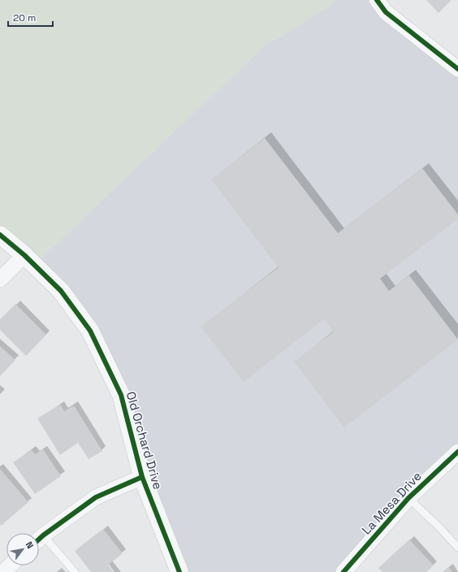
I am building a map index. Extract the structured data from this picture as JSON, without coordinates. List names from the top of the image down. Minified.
{"streets":{"street":["Old Orchard Drive","La Mesa Drive"]},"scale_bar":"20 m","north":"top right"}
